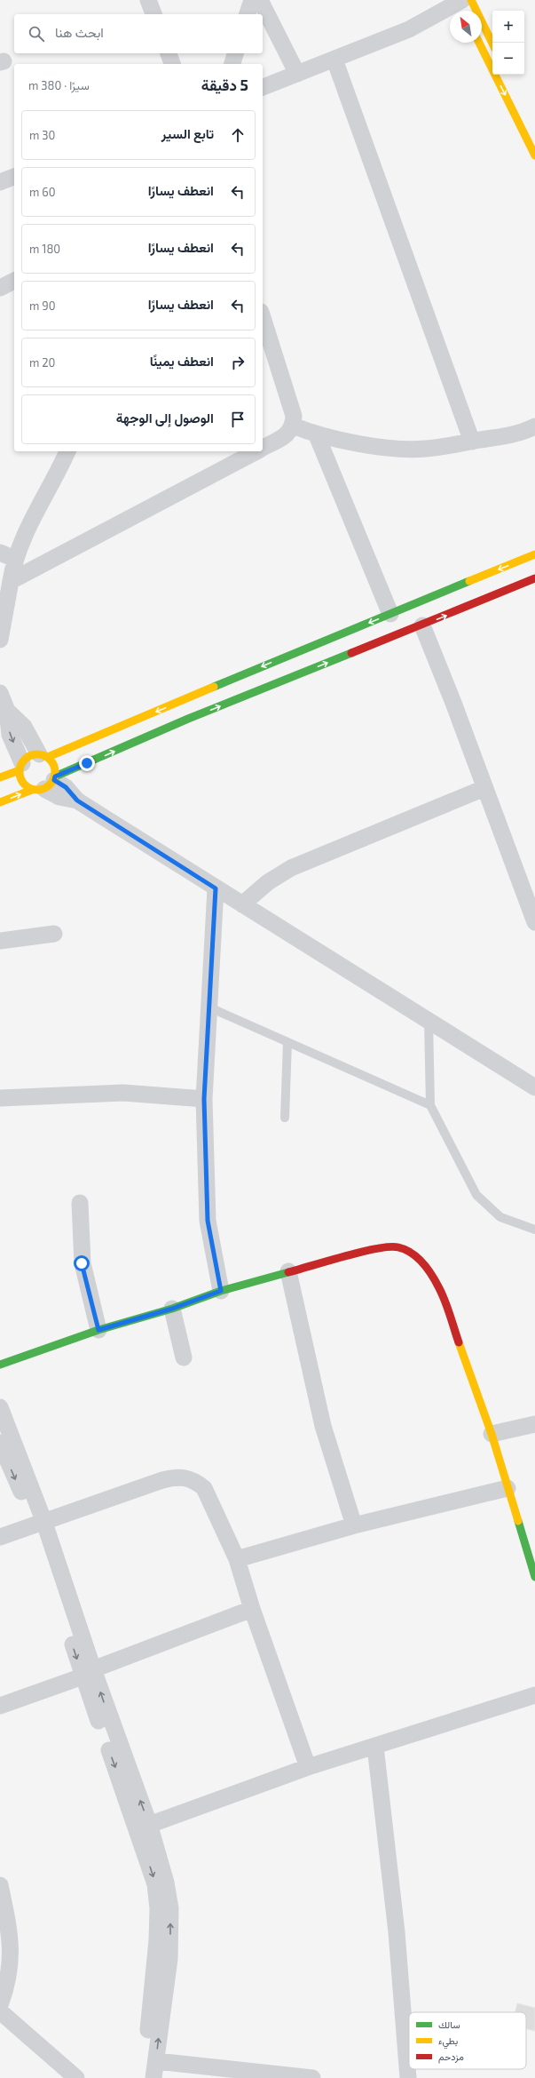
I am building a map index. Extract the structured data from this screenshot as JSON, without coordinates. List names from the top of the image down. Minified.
{"legend":["سالك","بطيء","مزدحم"],"north":"top left","page":{"map_buttons":["+","−"],"search":"ابحث هنا","heading":["5 دقيقة","سيرًا · 380 m"],"list":[["تابع السير","30 m"],["انعطف يسارًا","60 m"],["انعطف يسارًا","180 m"],["انعطف يسارًا","90 m"],["انعطف يمينًا","20 m"],"الوصول إلى الوجهة"]}}
